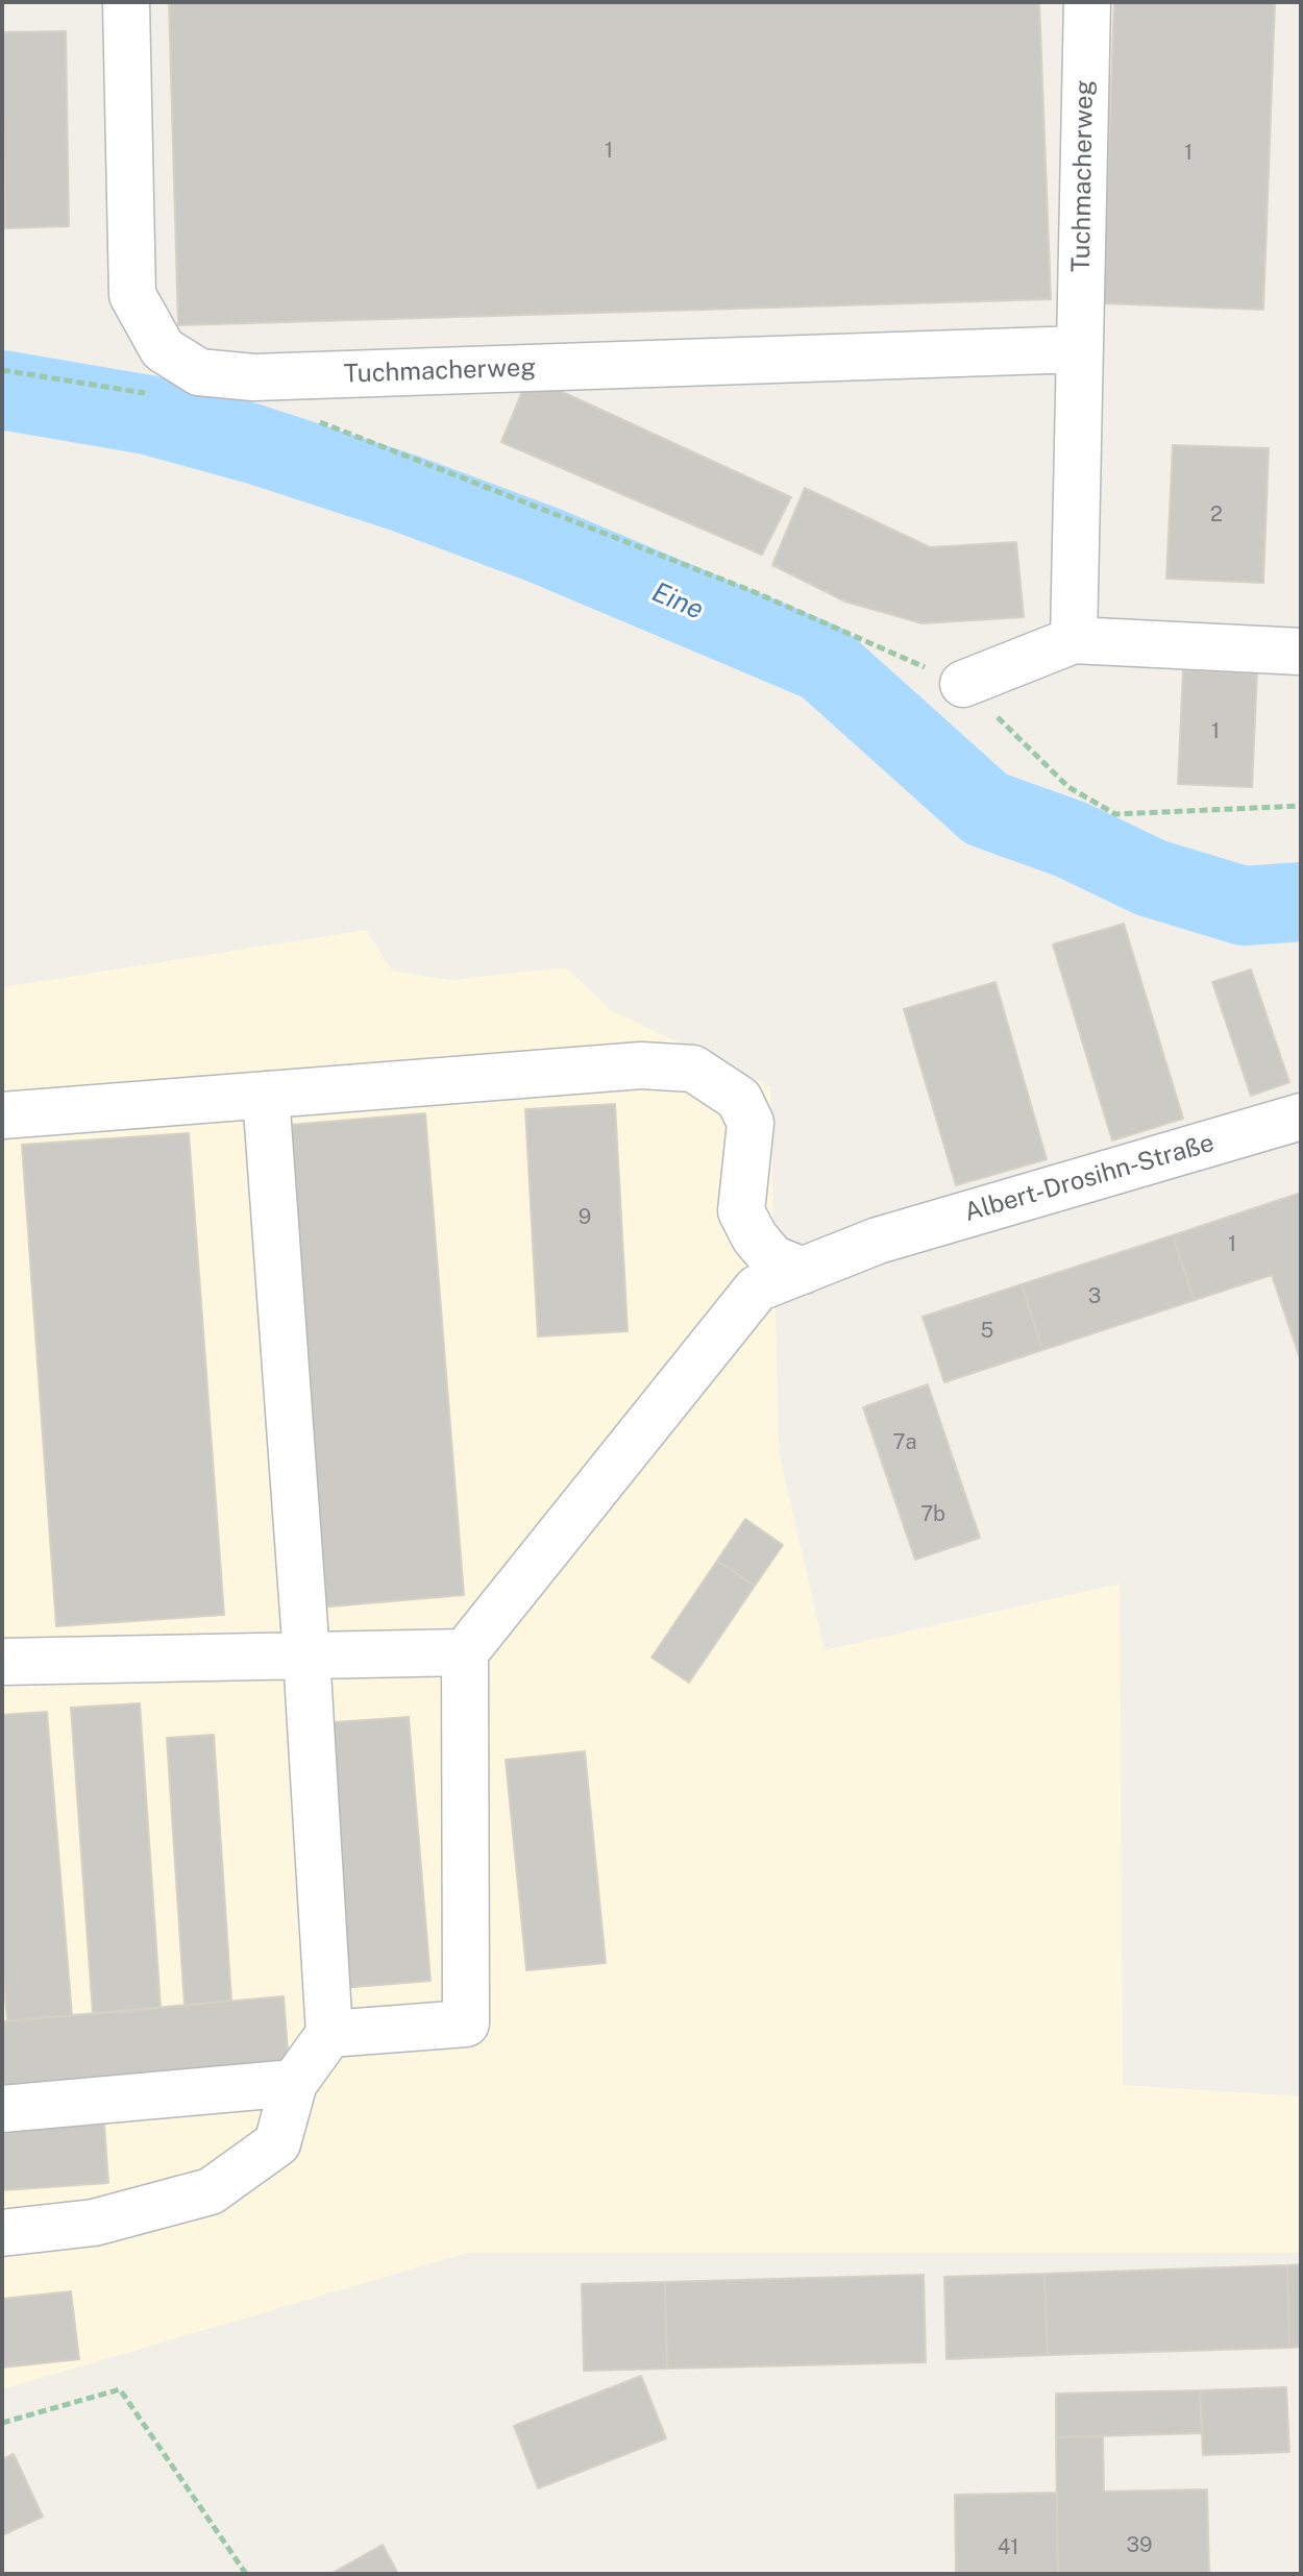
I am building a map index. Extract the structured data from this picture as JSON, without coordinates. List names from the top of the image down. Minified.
{"streets":{"street":["Tuchmacherweg","Albert-Drosihn-Straße"]},"water":["Eine"],"house_numbers":["1","1","2","1","9","1","3","5","7a","7b","39","41"]}
